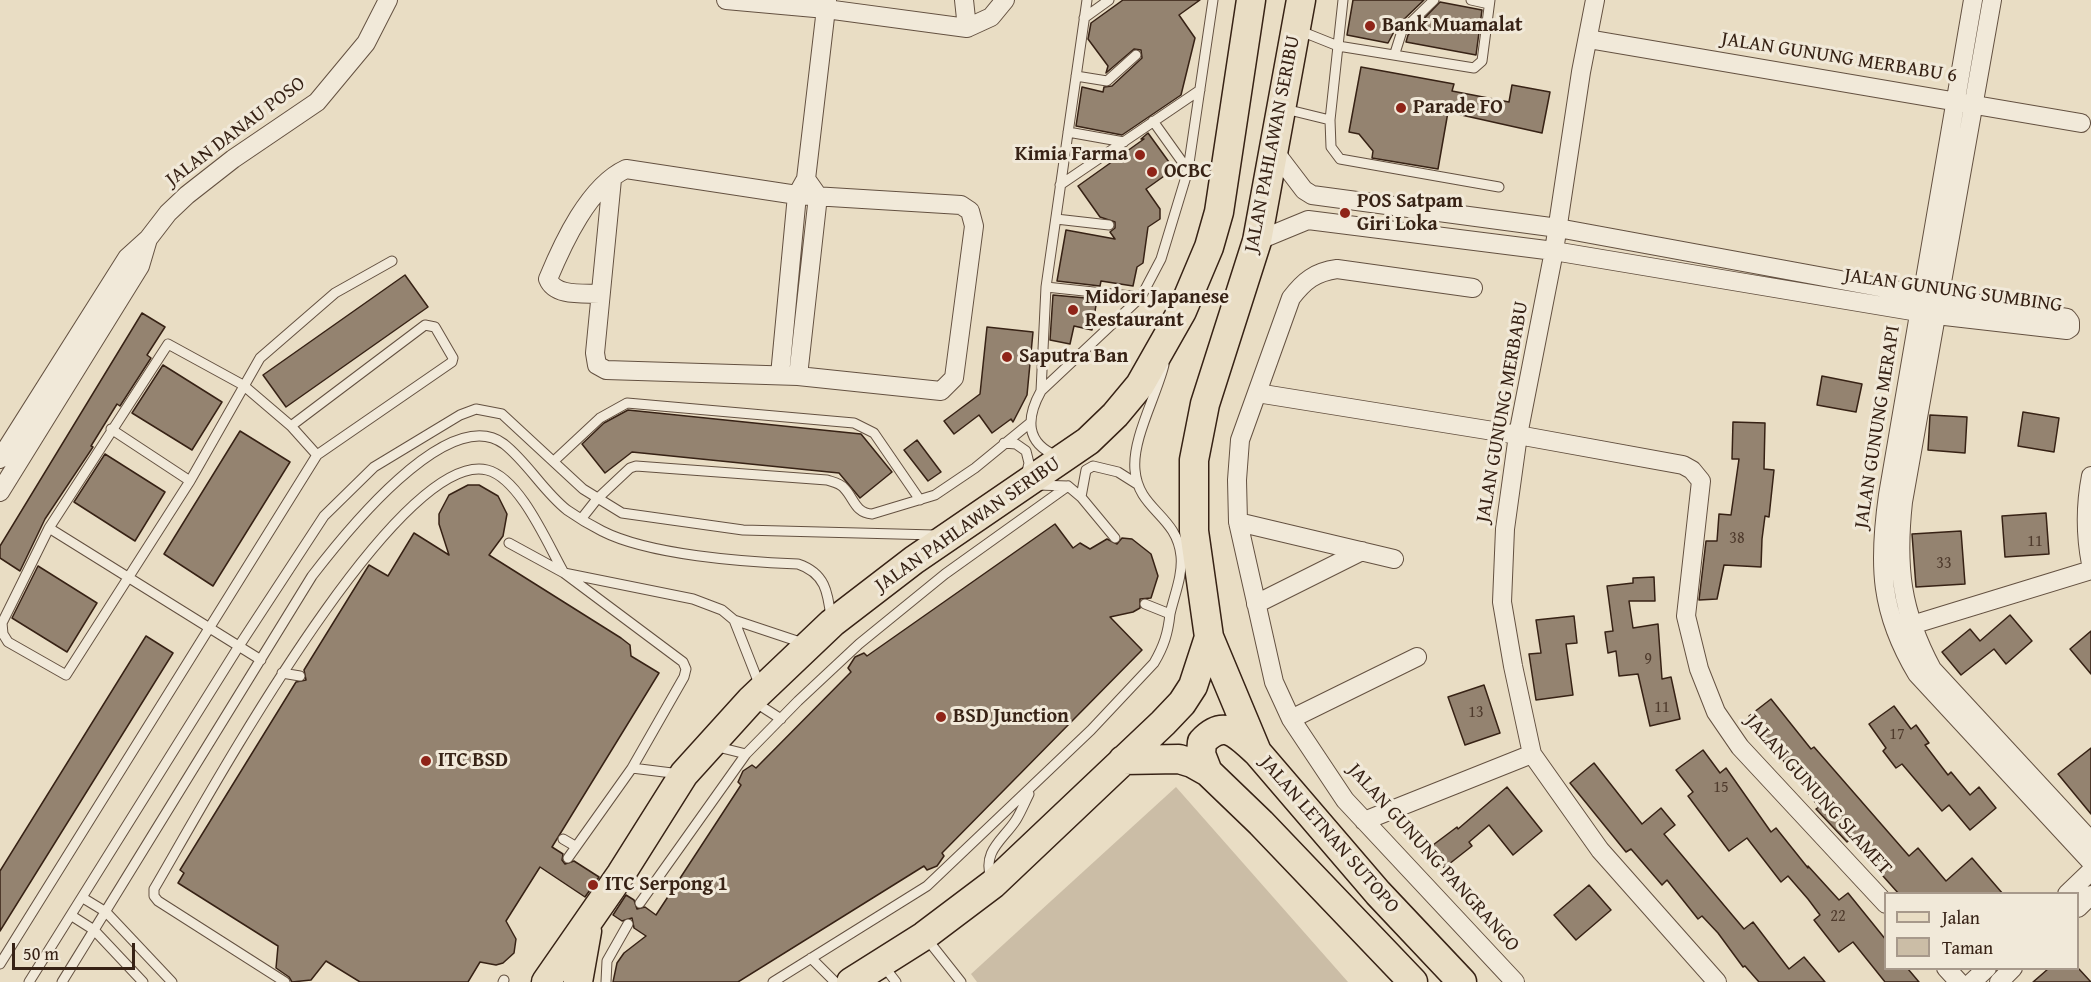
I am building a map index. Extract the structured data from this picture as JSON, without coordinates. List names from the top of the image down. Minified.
{"streets":{"main road":["JALAN PAHLAWAN SERIBU","JALAN LETNAN SUTOPO"],"street":["JALAN GUNUNG MERBABU 6","JALAN DANAU POSO","JALAN GUNUNG SUMBING","JALAN GUNUNG MERBABU","JALAN GUNUNG MERAPI","JALAN GUNUNG SLAMET","JALAN GUNUNG PANGRANGO"]},"crossings":[["JALAN GUNUNG MERBABU 6","JALAN GUNUNG MERBABU"],["JALAN GUNUNG MERBABU 6","JALAN GUNUNG MERAPI"],["JALAN PAHLAWAN SERIBU","JALAN GUNUNG SUMBING"],["JALAN PAHLAWAN SERIBU","JALAN LETNAN SUTOPO"],["JALAN GUNUNG SUMBING","JALAN GUNUNG MERBABU"],["JALAN GUNUNG SUMBING","JALAN GUNUNG MERAPI"],["JALAN GUNUNG MERBABU","JALAN GUNUNG SLAMET"]],"places":["Bank Muamalat","Parade FO","Kimia Farma","OCBC","POS Satpam Giri Loka","Midori Japanese Restaurant","Saputra Ban","BSD Junction","ITC BSD","ITC Serpong 1"],"house_numbers":["38","11","33","9","11","13","17","15","22"],"legend":["Jalan","Taman"],"scale_bar":"50 m"}
